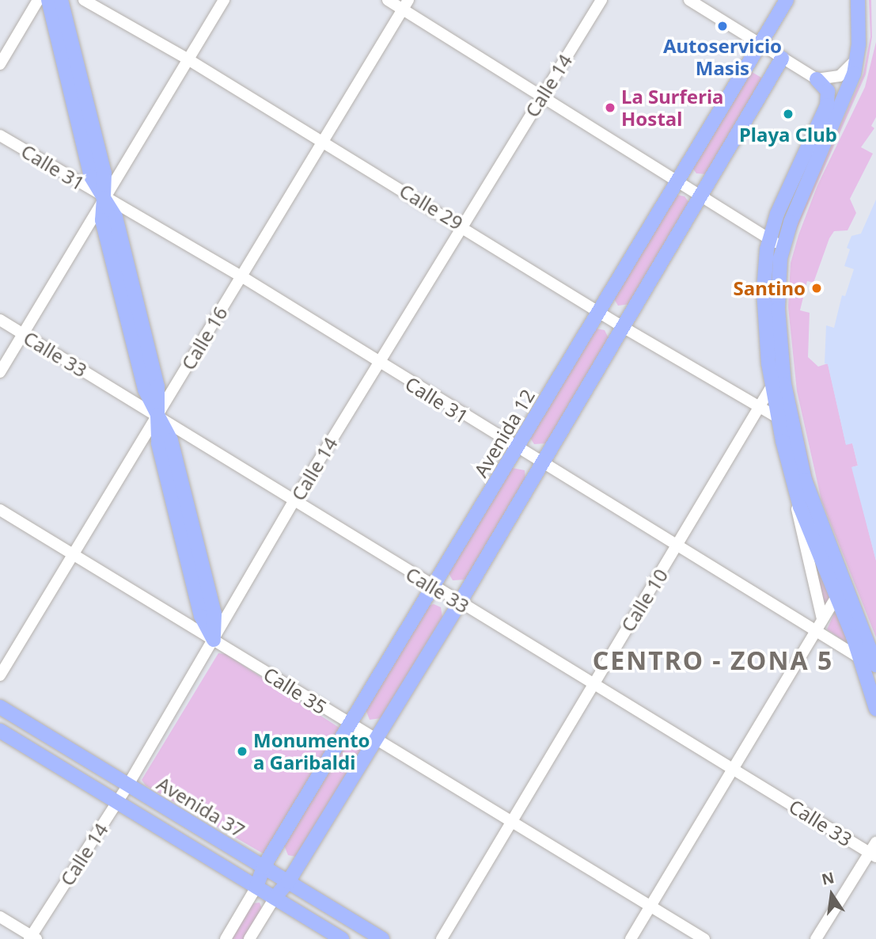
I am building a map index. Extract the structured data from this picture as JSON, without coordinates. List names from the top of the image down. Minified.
{"streets":{"main road":["Avenida 12","Avenida 37"],"street":["Calle 14","Calle 31","Calle 29","Calle 16","Calle 33","Calle 10","Calle 35"]},"crossings":[["Calle 14","Calle 31"],["Calle 14","Calle 29"],["Calle 14","Calle 33"],["Calle 14","Calle 35"],["Calle 14","Avenida 37"],["Calle 31","Calle 16"],["Calle 31","Avenida 12"],["Calle 31","Calle 10"],["Calle 29","Calle 16"],["Calle 29","Avenida 12"],["Calle 29","Calle 10"],["Calle 16","Calle 33"],["Calle 16","Calle 35"],["Calle 33","Avenida 12"],["Calle 33","Calle 10"],["Avenida 12","Calle 35"],["Avenida 12","Avenida 37"],["Calle 10","Calle 35"]],"districts":["CENTRO - ZONA 5"],"places":["Autoservicio Masis","La Surferia Hostal","Playa Club","Santino","Monumento a Garibaldi"],"north":"top"}
